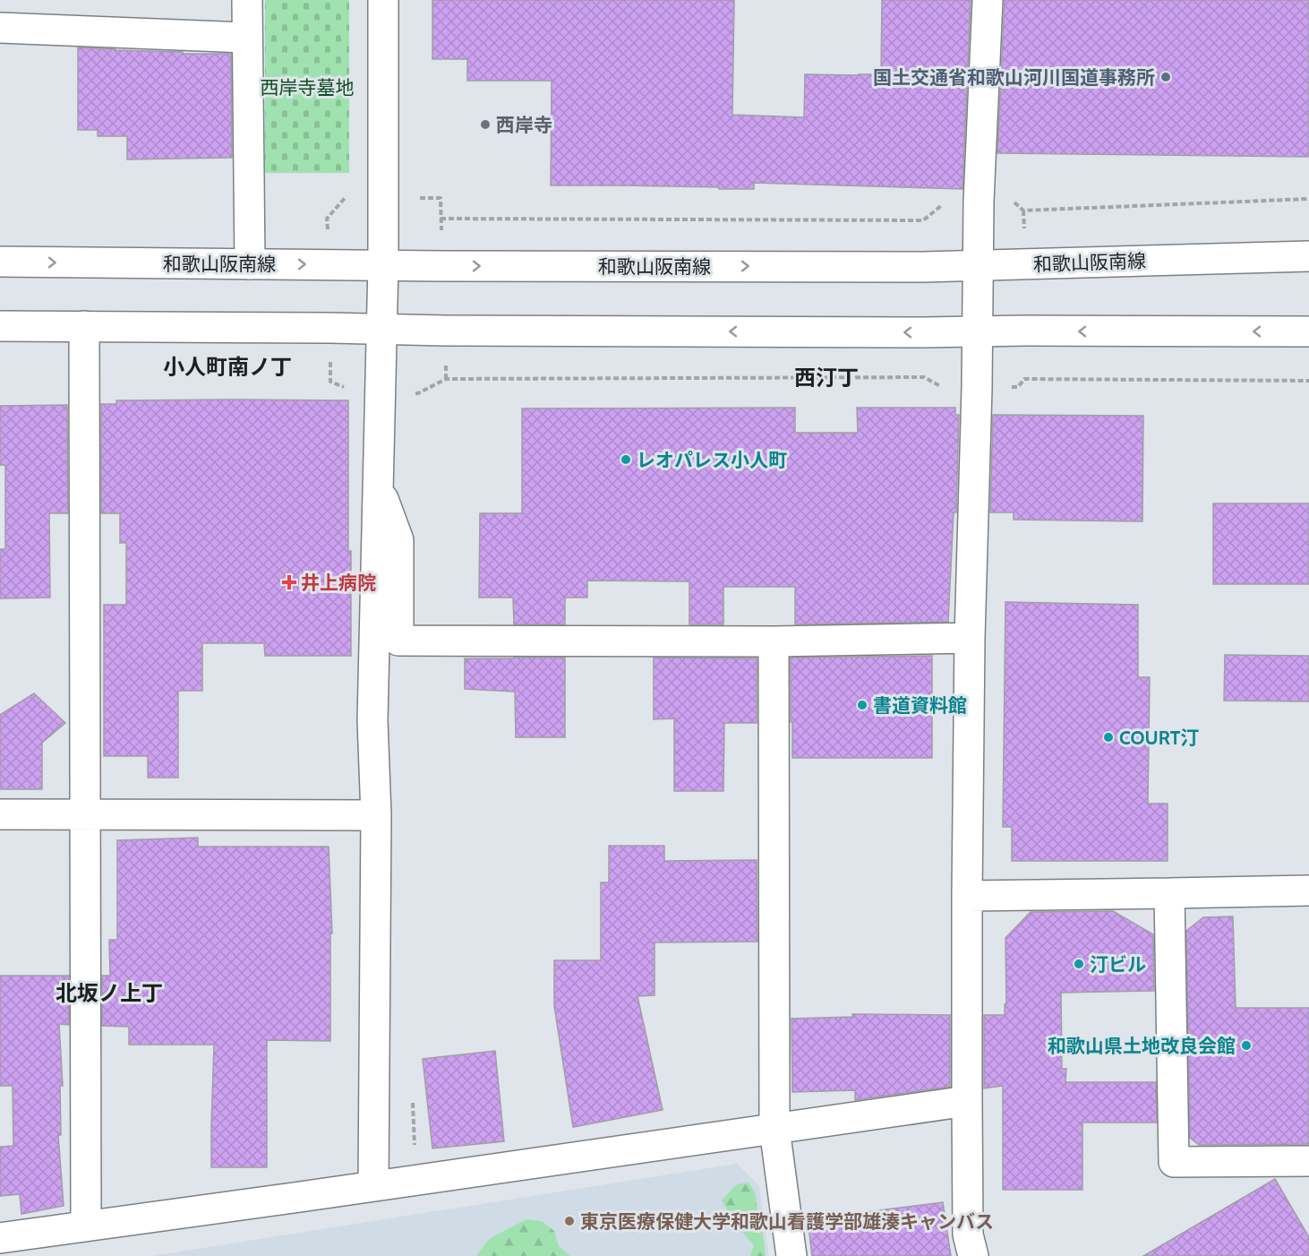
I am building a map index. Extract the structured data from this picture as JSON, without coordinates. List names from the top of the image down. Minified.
{"streets":{"street":["和歌山阪南線"]},"districts":["小人町南ノ丁","西汀丁","北坂ノ上丁"],"parks":["西岸寺墓地"],"places":{"other":["国土交通省和歌山河川国道事務所","西岸寺","レオパレス小人町","書道資料館","COURT汀","汀ビル","和歌山県土地改良会館","東京医療保健大学和歌山看護学部雄湊キャンバス"],"health":["井上病院"]}}
